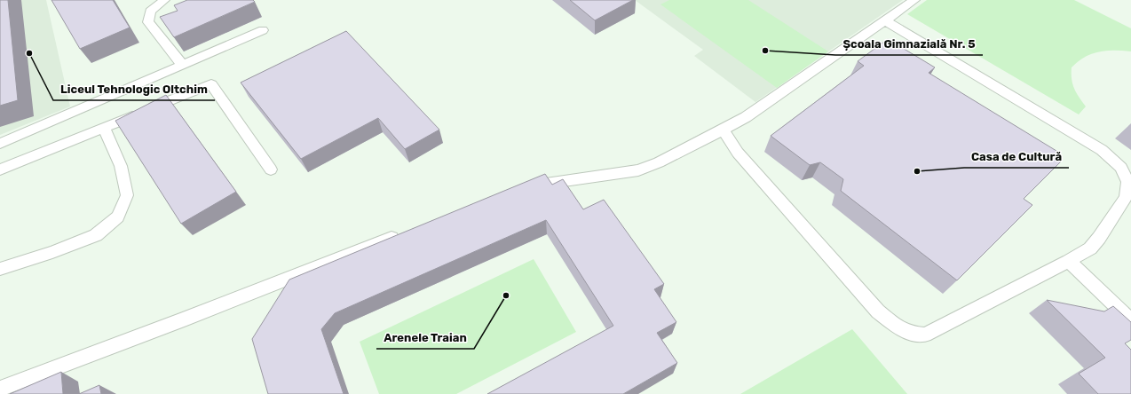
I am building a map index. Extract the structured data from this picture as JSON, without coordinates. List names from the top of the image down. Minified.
{"places":["Școala Gimnazială Nr. 5","Liceul Tehnologic Oltchim","Casa de Cultură","Arenele Traian"]}
